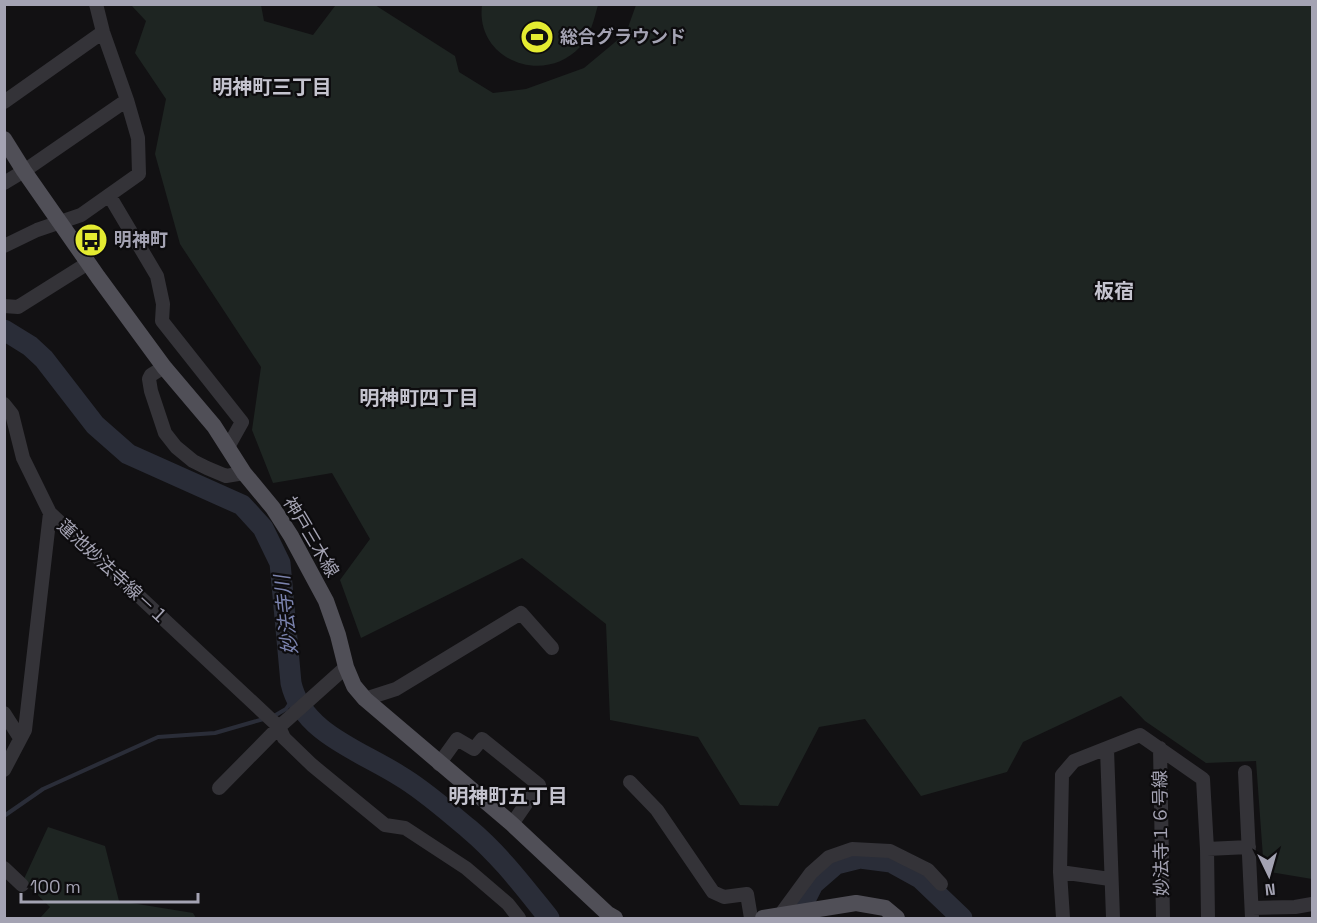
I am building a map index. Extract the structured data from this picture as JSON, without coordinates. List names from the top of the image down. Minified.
{"streets":{"main road":["神戸三木線"],"street":["蓮池妙法寺線－１","妙法寺１６号線"]},"districts":["明神町三丁目","板宿","明神町四丁目","明神町五丁目"],"water":["妙法寺川"],"places":{"sports":["総合グラウンド"],"bus stop":["明神町"]},"scale_bar":"100 m","north":"bottom"}
